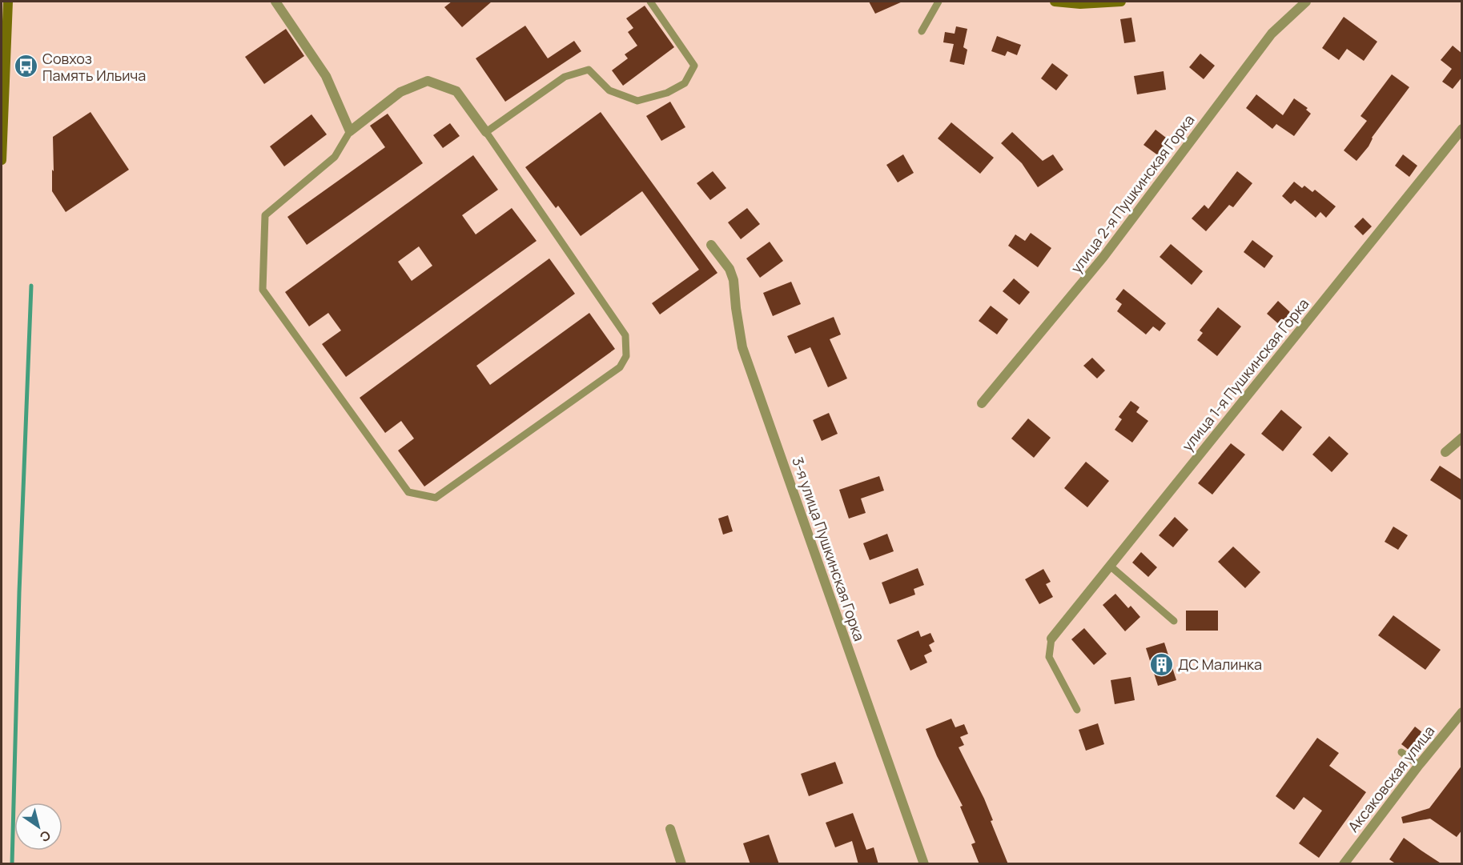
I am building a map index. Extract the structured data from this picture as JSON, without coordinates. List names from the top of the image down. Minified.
{"streets":{"street":["улица 2-я Пушкинская Горка","улица 1-я Пушкинская Горка","3-я улица Пушкинская Горка","Аксаковская улица"]},"places":{"bus stop":["Совхоз Память Ильича"],"building":["ДС Малинка"]},"north":"bottom right"}
